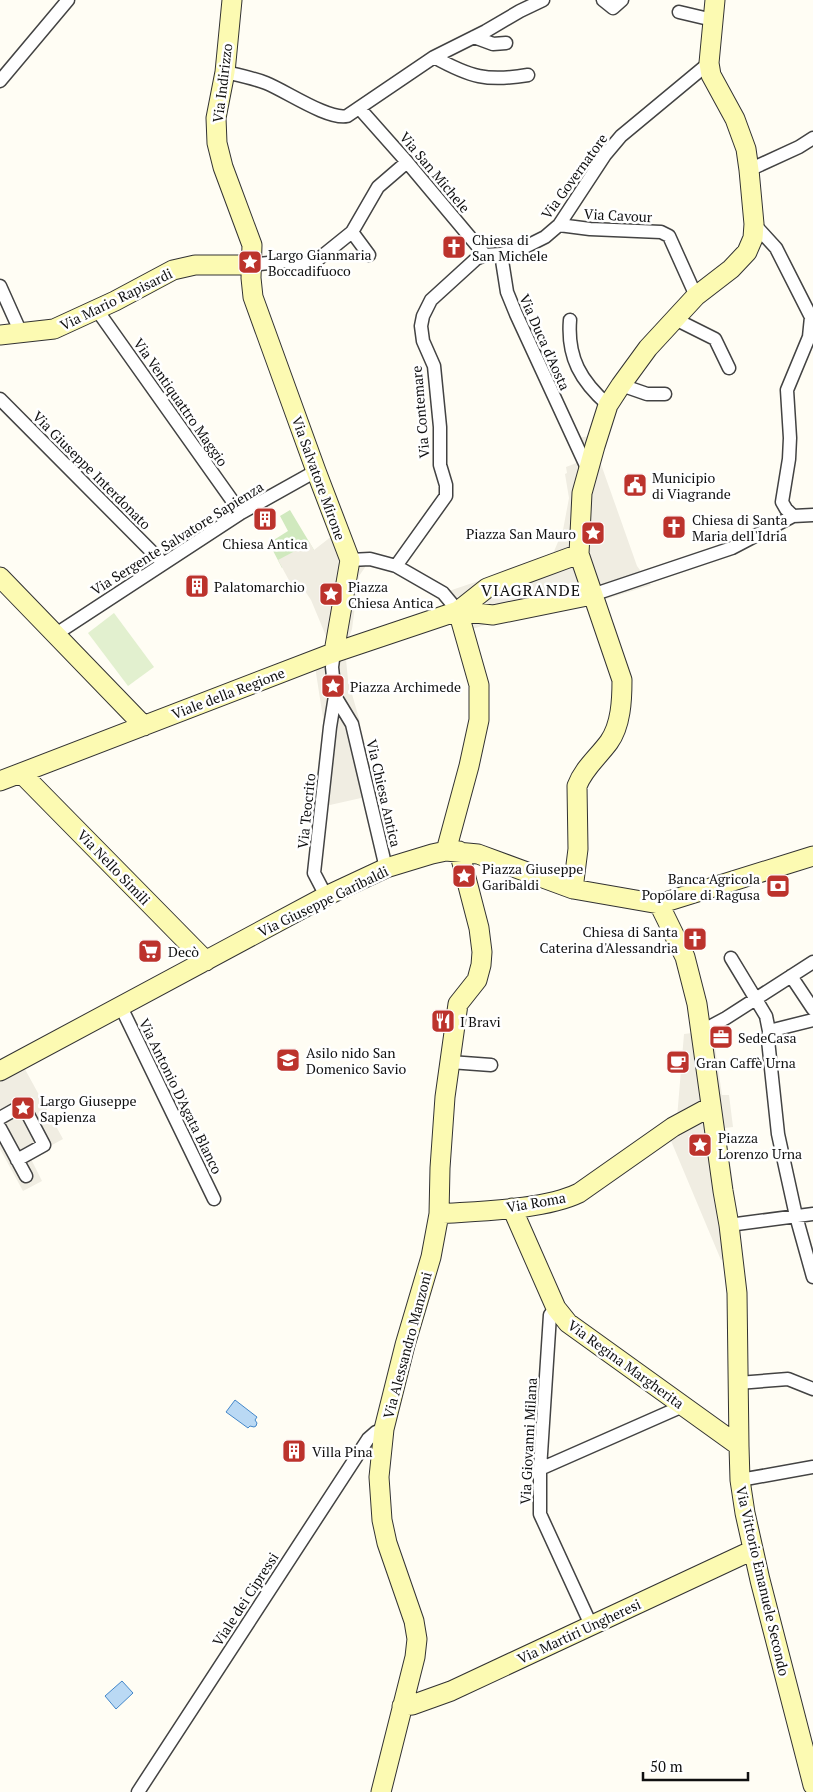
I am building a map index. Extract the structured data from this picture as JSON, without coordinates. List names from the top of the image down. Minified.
{"streets":{"street":["Via Indirizzo","Via San Michele","Via Governatore","Via Cavour","Via Mario Rapisardi","Via Duca d'Aosta","Via Ventiquattro Maggio","Via Contemare","Via Giuseppe Interdonato","Via Salvatore Mirone","Via Sergente Salvatore Sapienza","Viale della Regione","Via Chiesa Antica","Via Teocrito","Via Nello Simili","Via Giuseppe Garibaldi","Via Antonio D'Agata Blanco","Via Roma","Via Alessandro Manzoni","Via Regina Margherita","Via Giovanni Milana","Via Vittorio Emanuele Secondo","Viale dei Cipressi","Via Martiri Ungheresi"]},"crossings":[["Via Indirizzo","Via Mario Rapisardi"],["Via Indirizzo","Via Salvatore Mirone"],["Via San Michele","Via Contemare"],["Via Governatore","Via Cavour"],["Via Governatore","Via Duca d'Aosta"],["Via Mario Rapisardi","Via Ventiquattro Maggio"],["Via Mario Rapisardi","Via Salvatore Mirone"],["Via Ventiquattro Maggio","Via Sergente Salvatore Sapienza"],["Via Giuseppe Interdonato","Via Sergente Salvatore Sapienza"],["Via Salvatore Mirone","Via Sergente Salvatore Sapienza"],["Viale della Regione","Via Nello Simili"],["Via Chiesa Antica","Via Teocrito"],["Via Chiesa Antica","Via Giuseppe Garibaldi"],["Via Teocrito","Via Giuseppe Garibaldi"],["Via Nello Simili","Via Giuseppe Garibaldi"],["Via Giuseppe Garibaldi","Via Antonio D'Agata Blanco"],["Via Giuseppe Garibaldi","Via Alessandro Manzoni"],["Via Roma","Via Alessandro Manzoni"],["Via Roma","Via Regina Margherita"],["Via Roma","Via Vittorio Emanuele Secondo"],["Via Alessandro Manzoni","Viale dei Cipressi"],["Via Alessandro Manzoni","Via Martiri Ungheresi"],["Via Regina Margherita","Via Giovanni Milana"],["Via Regina Margherita","Via Vittorio Emanuele Secondo"],["Via Giovanni Milana","Via Martiri Ungheresi"],["Via Vittorio Emanuele Secondo","Via Martiri Ungheresi"]],"districts":["VIAGRANDE"],"places":{"church":["Chiesa di San Michele","Chiesa di Santa Maria dell'Idria","Chiesa di Santa Caterina d'Alessandria"],"place":["Largo Gianmaria Boccadifuoco","Piazza San Mauro","Piazza Chiesa Antica","Piazza Archimede","Piazza Giuseppe Garibaldi","Largo Giuseppe Sapienza","Piazza Lorenzo Urna"],"public building":["Municipio di Viagrande"],"building":["Chiesa Antica","Palatomarchio","Villa Pina"],"bank":["Banca Agricola Popolare di Ragusa"],"supermarket":["Decò"],"restaurant":["I Bravi"],"office":["SedeCasa"],"school or university":["Asilo nido San Domenico Savio"],"cafe":["Gran Caffè Urna"]},"scale_bar":"50 m"}
